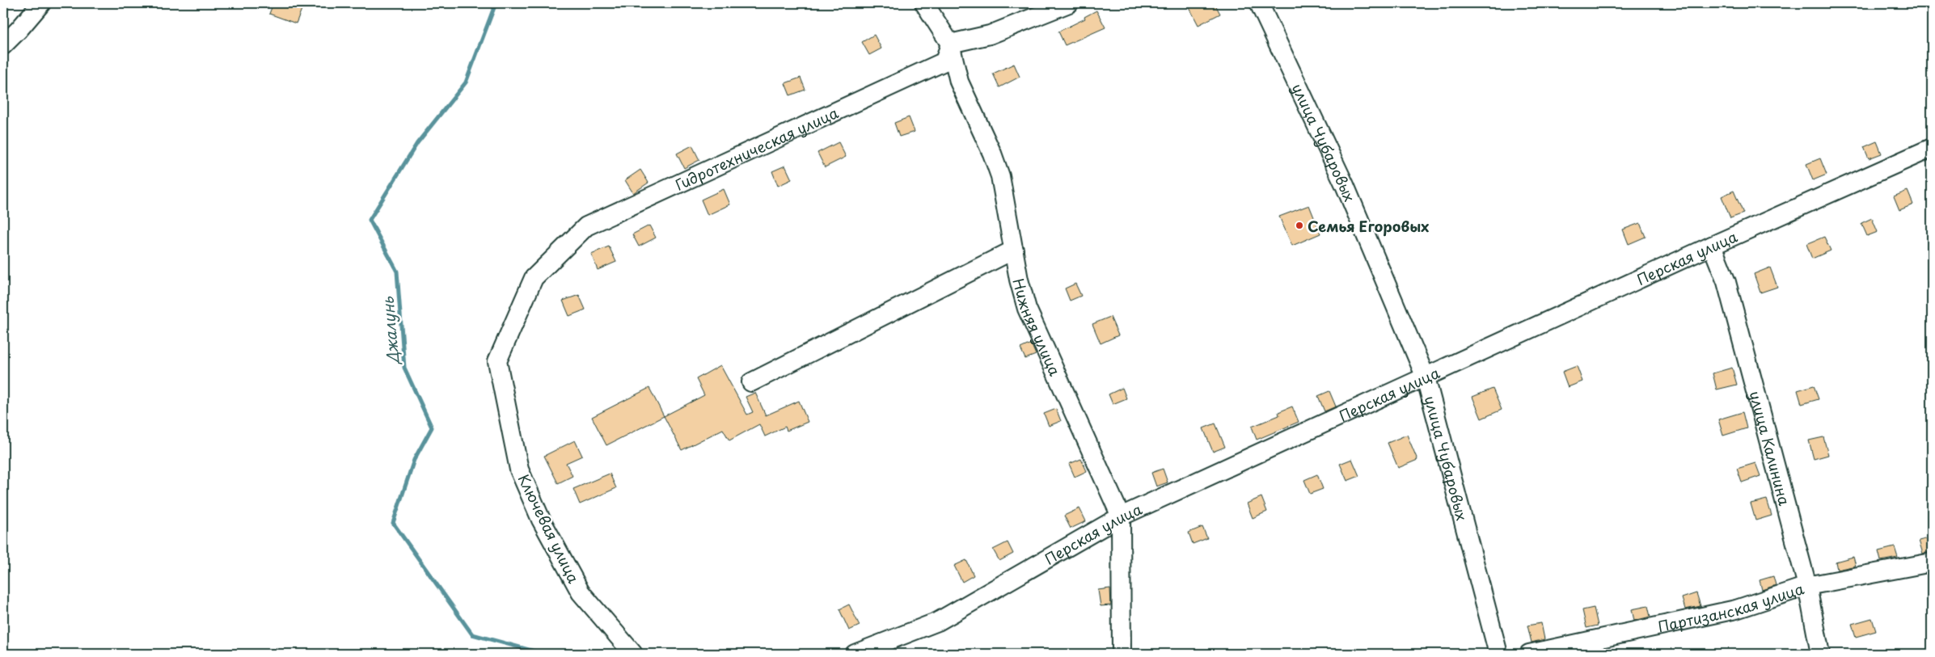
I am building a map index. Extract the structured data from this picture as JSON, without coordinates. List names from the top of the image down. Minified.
{"streets":{"street":["улица Чубаровых","Гидротехническая улица","Перская улица","Нижняя улица","улица Калинина","Ключевая улица","Партизанская улица"]},"crossings":[["улица Чубаровых","Перская улица"],["Гидротехническая улица","Нижняя улица"],["Гидротехническая улица","Ключевая улица"],["Перская улица","Нижняя улица"],["Перская улица","улица Калинина"],["улица Калинина","Партизанская улица"]],"water":["Джалунь"],"places":["Семья Егоровых"]}
